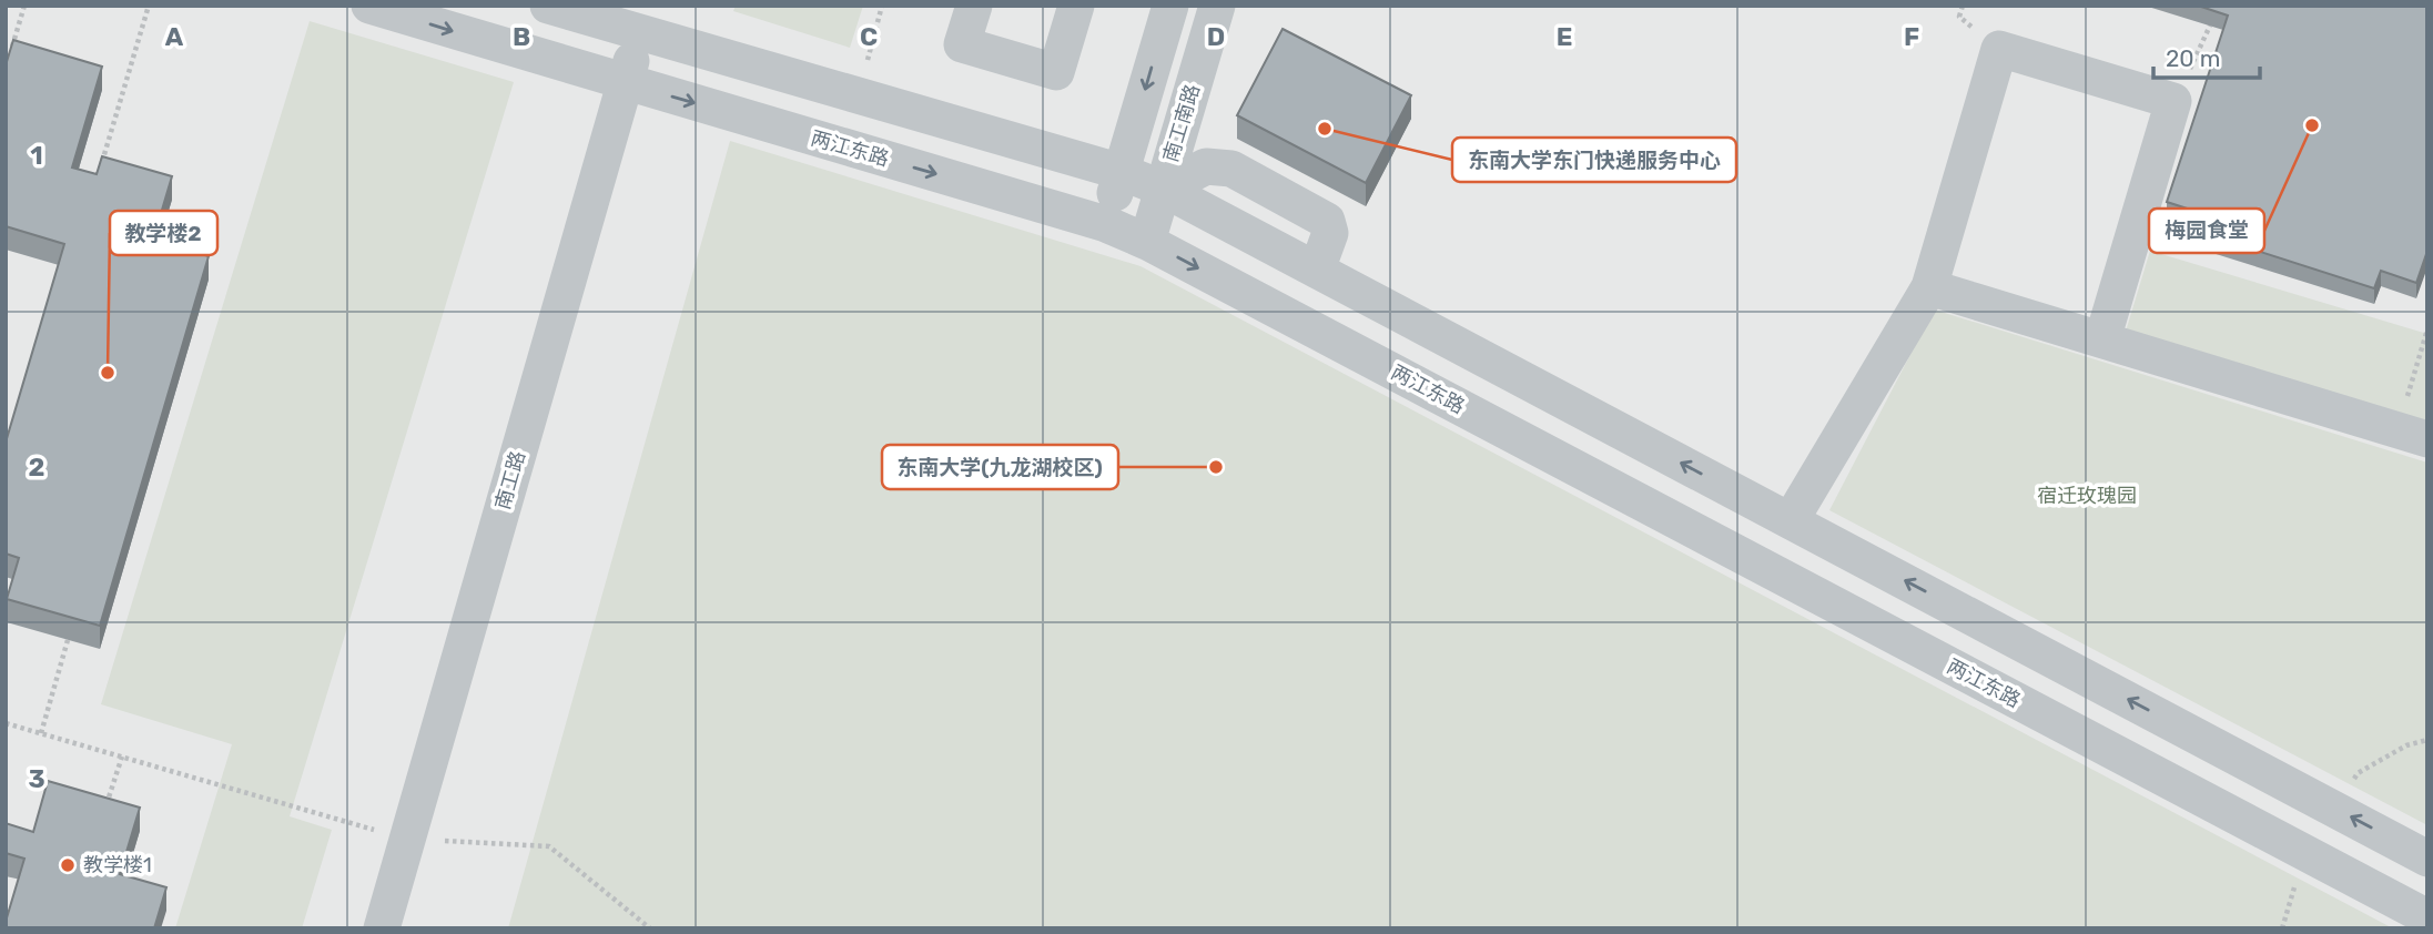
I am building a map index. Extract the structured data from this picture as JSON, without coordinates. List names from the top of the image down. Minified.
{"streets":{"street":["南工南路","两江东路","南工路"]},"crossings":[["南工南路","两江东路"],["两江东路","南工路"]],"parks":["宿迁玫瑰园"],"places":["梅园食堂","东南大学东门快递服务中心","教学楼2","东南大学(九龙湖校区)","教学楼1"],"scale_bar":"20 m","grid":{"columns":["A","B","C","D","E","F"],"rows":["1","2","3"]}}
